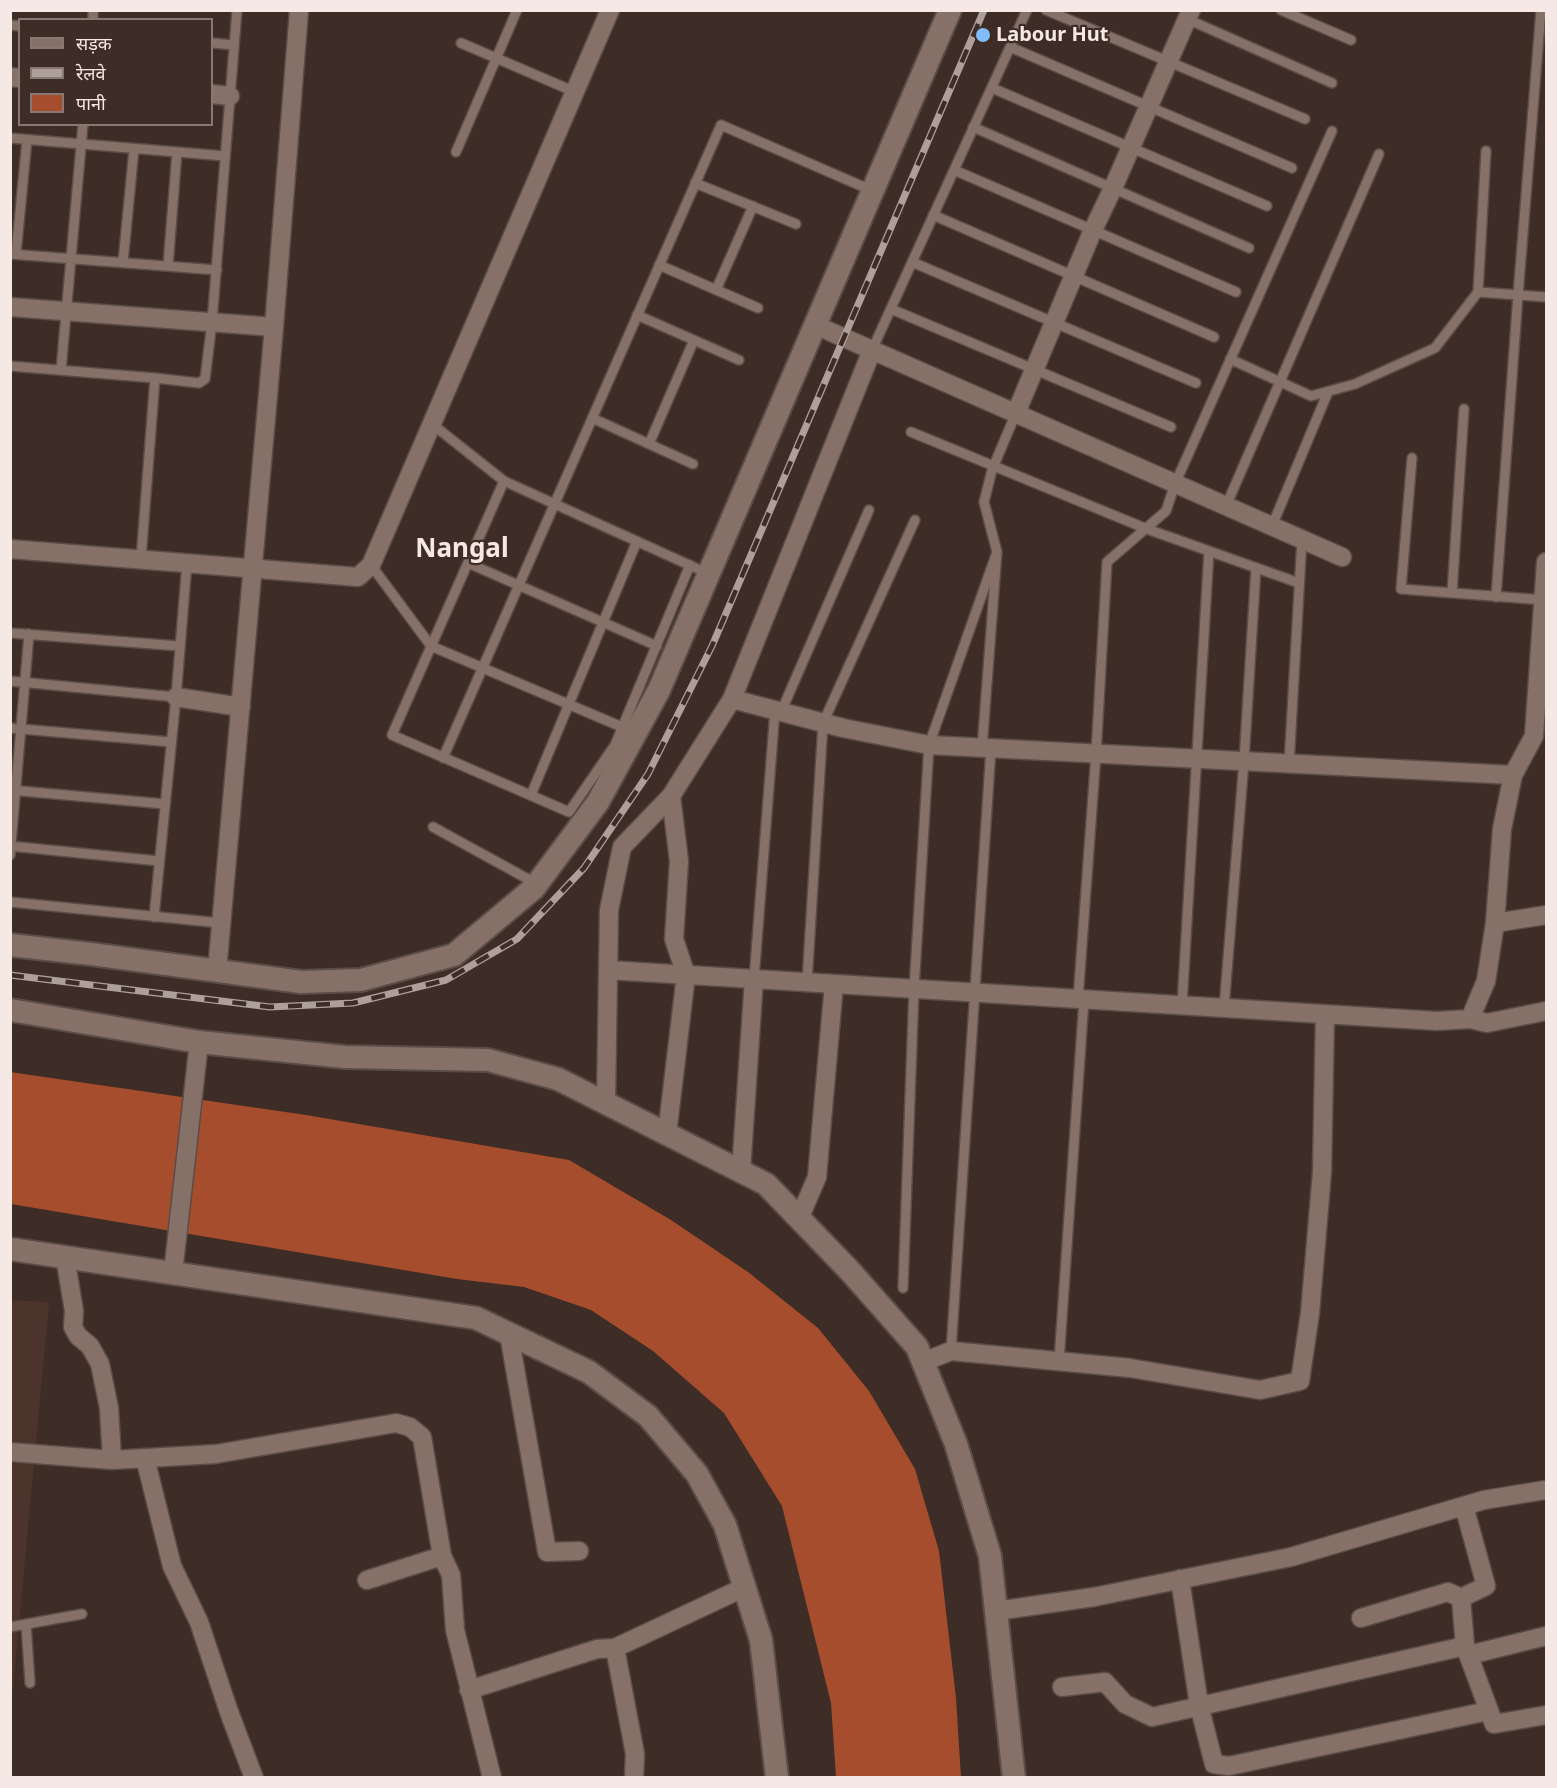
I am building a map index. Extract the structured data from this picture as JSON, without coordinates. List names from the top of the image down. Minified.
{"districts":["Nangal"],"places":["Labour Hut"],"legend":["सड़क","रेलवे","पानी"]}
